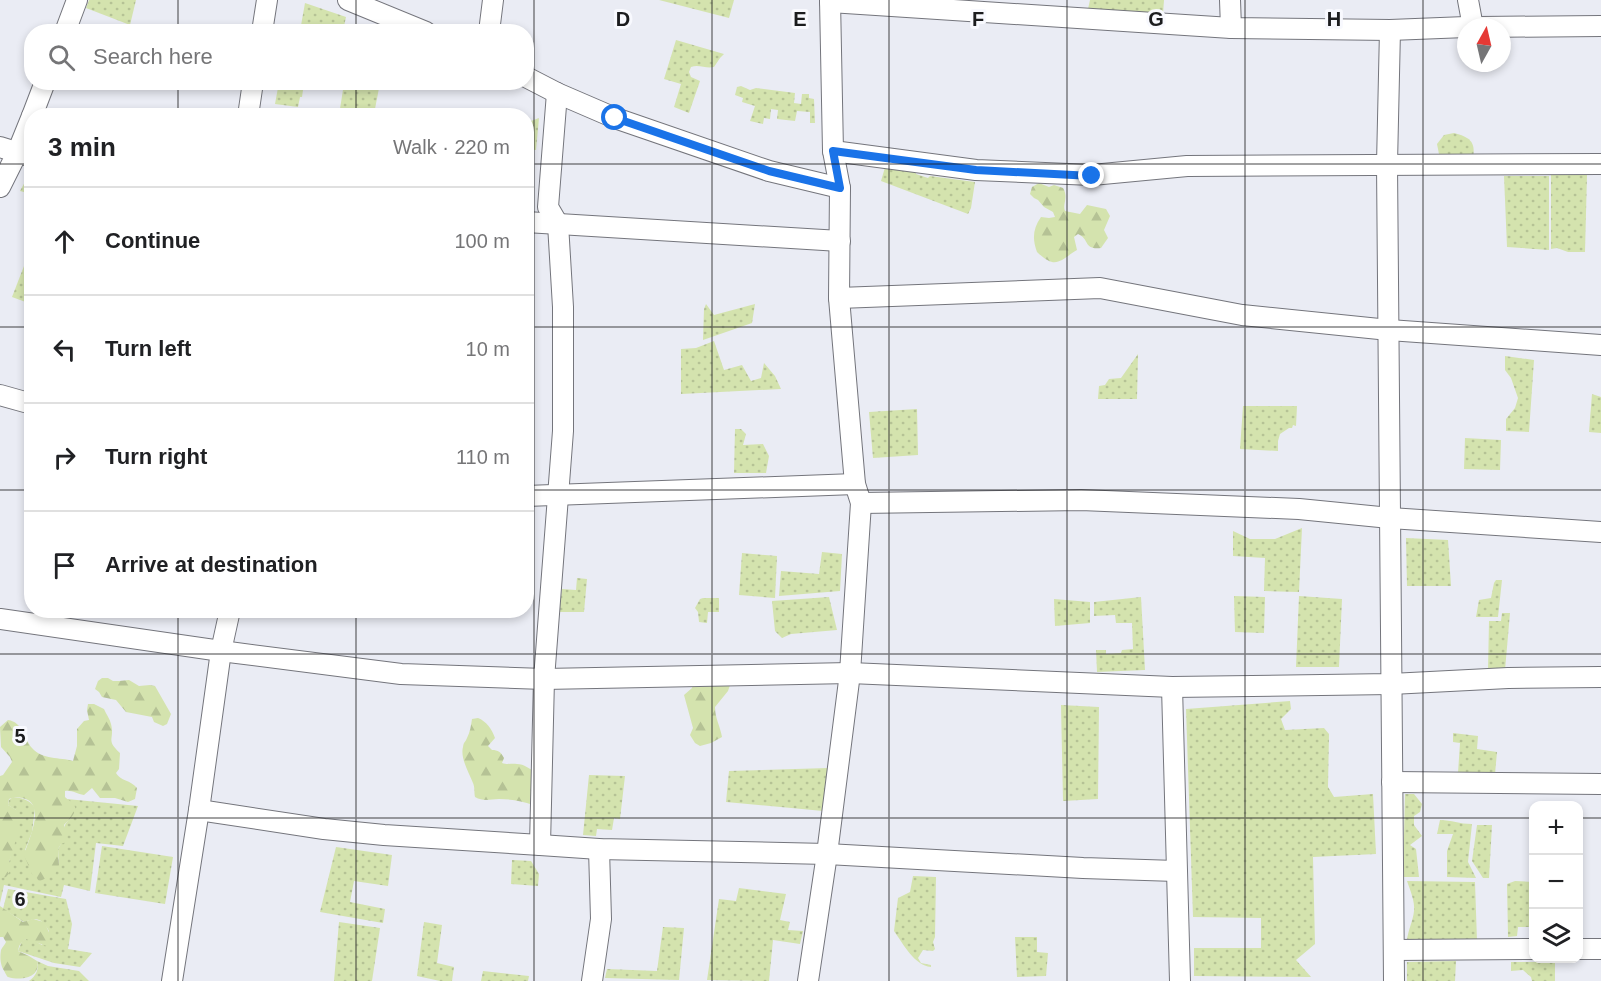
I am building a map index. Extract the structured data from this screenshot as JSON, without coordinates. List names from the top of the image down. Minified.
{"north":"top","page":{"search":"Search here","heading":["3 min","Walk · 220 m"],"list":[["Continue","100 m"],["Turn left","10 m"],["Turn right","110 m"],"Arrive at destination"],"map_buttons":["+","−"]},"grid":{"columns":["D","E","F","G","H"],"rows":["5","6"]}}
